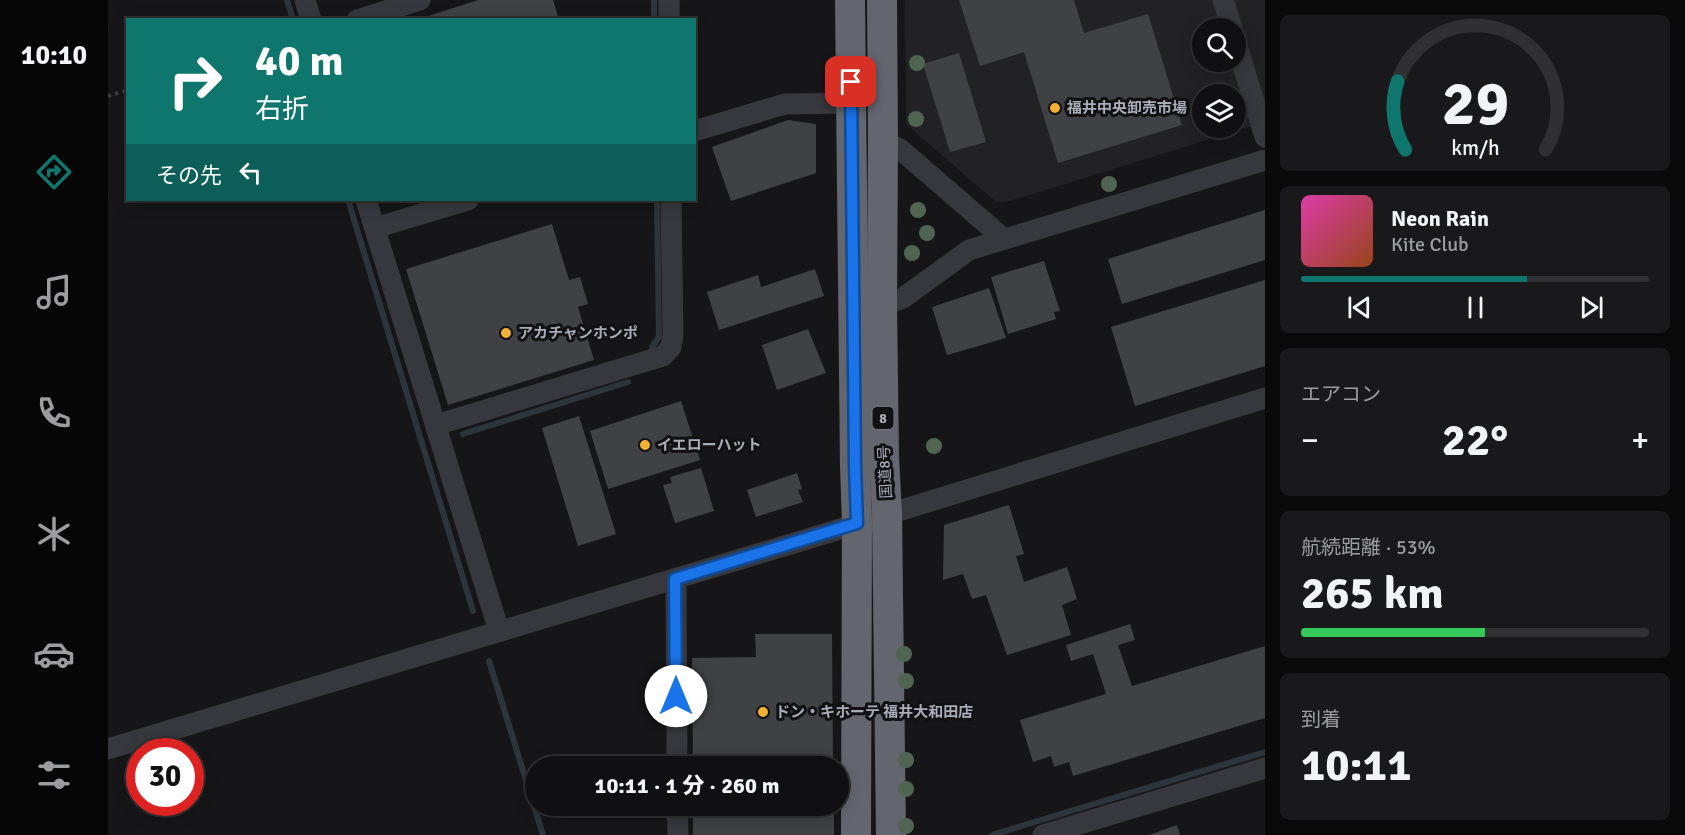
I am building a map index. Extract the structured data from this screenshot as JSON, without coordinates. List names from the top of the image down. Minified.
{"streets":{"highway":["8","国道8号"]},"places":["福井中央卸売市場","アカチャンホンポ","イエローハット","ドン・キホーテ 福井大和田店"],"page":{"tabs":"10:10","turn":["40 m","右折"],"then":"その先","song":["Neon Rain","Kite Club"],"tile":["エアコン",["航続距離 · 53%","265 km"],["到着","10:11"]],"heat":["−","22°","+"],"limit":"30","trip":"10:11 · 1 分 · 260 m","gauge":["29","km/h"]}}
